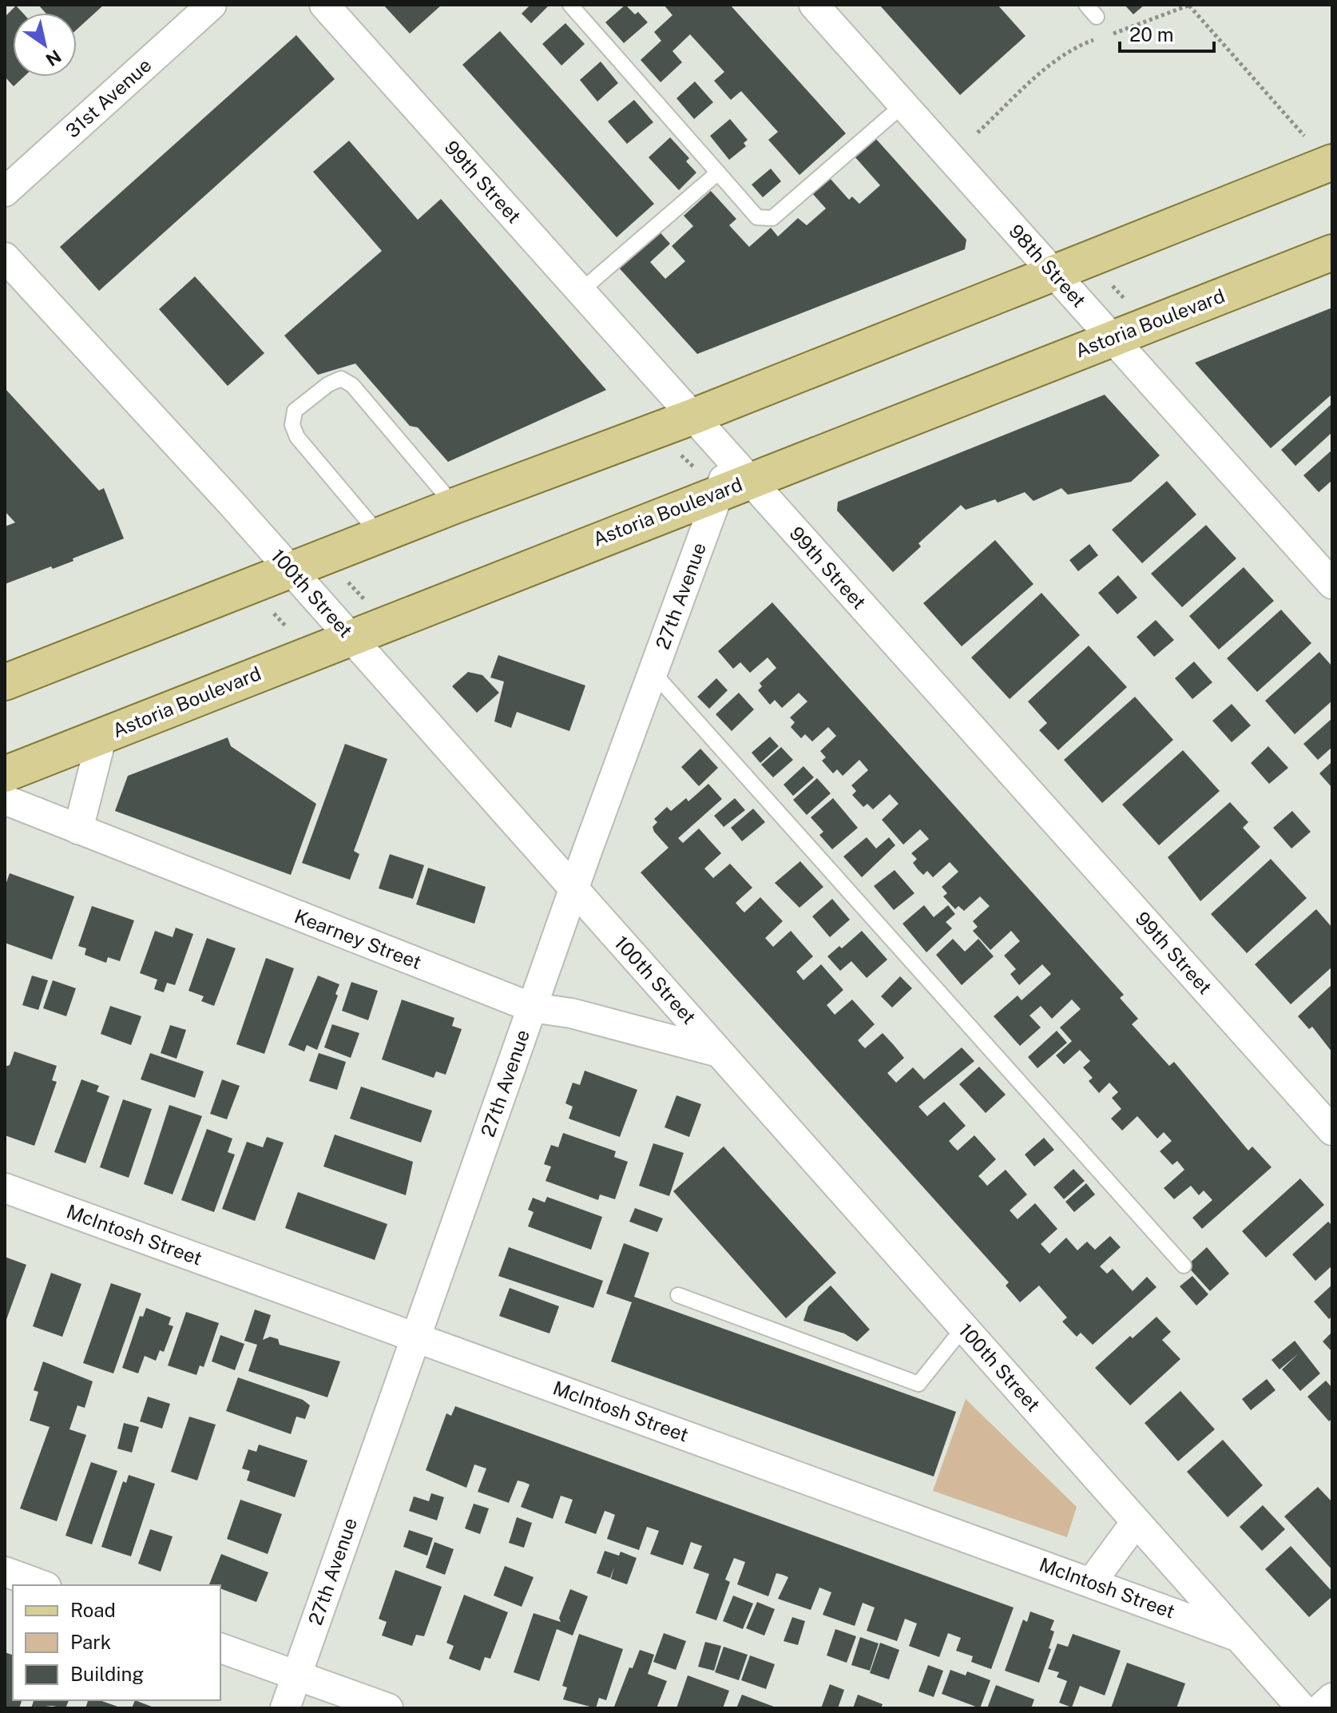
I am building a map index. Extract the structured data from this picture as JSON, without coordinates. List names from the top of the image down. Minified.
{"streets":{"main road":["Astoria Boulevard"],"street":["31st Avenue","99th Street","98th Street","100th Street","27th Avenue","Kearney Street","McIntosh Street"]},"crossings":[["99th Street","Astoria Boulevard"],["99th Street","27th Avenue"],["98th Street","Astoria Boulevard"],["Astoria Boulevard","100th Street"],["Astoria Boulevard","27th Avenue"],["100th Street","27th Avenue"],["100th Street","Kearney Street"],["100th Street","McIntosh Street"],["27th Avenue","Kearney Street"],["27th Avenue","McIntosh Street"]],"legend":["Road","Park","Building"],"scale_bar":"20 m","north":"bottom right"}
